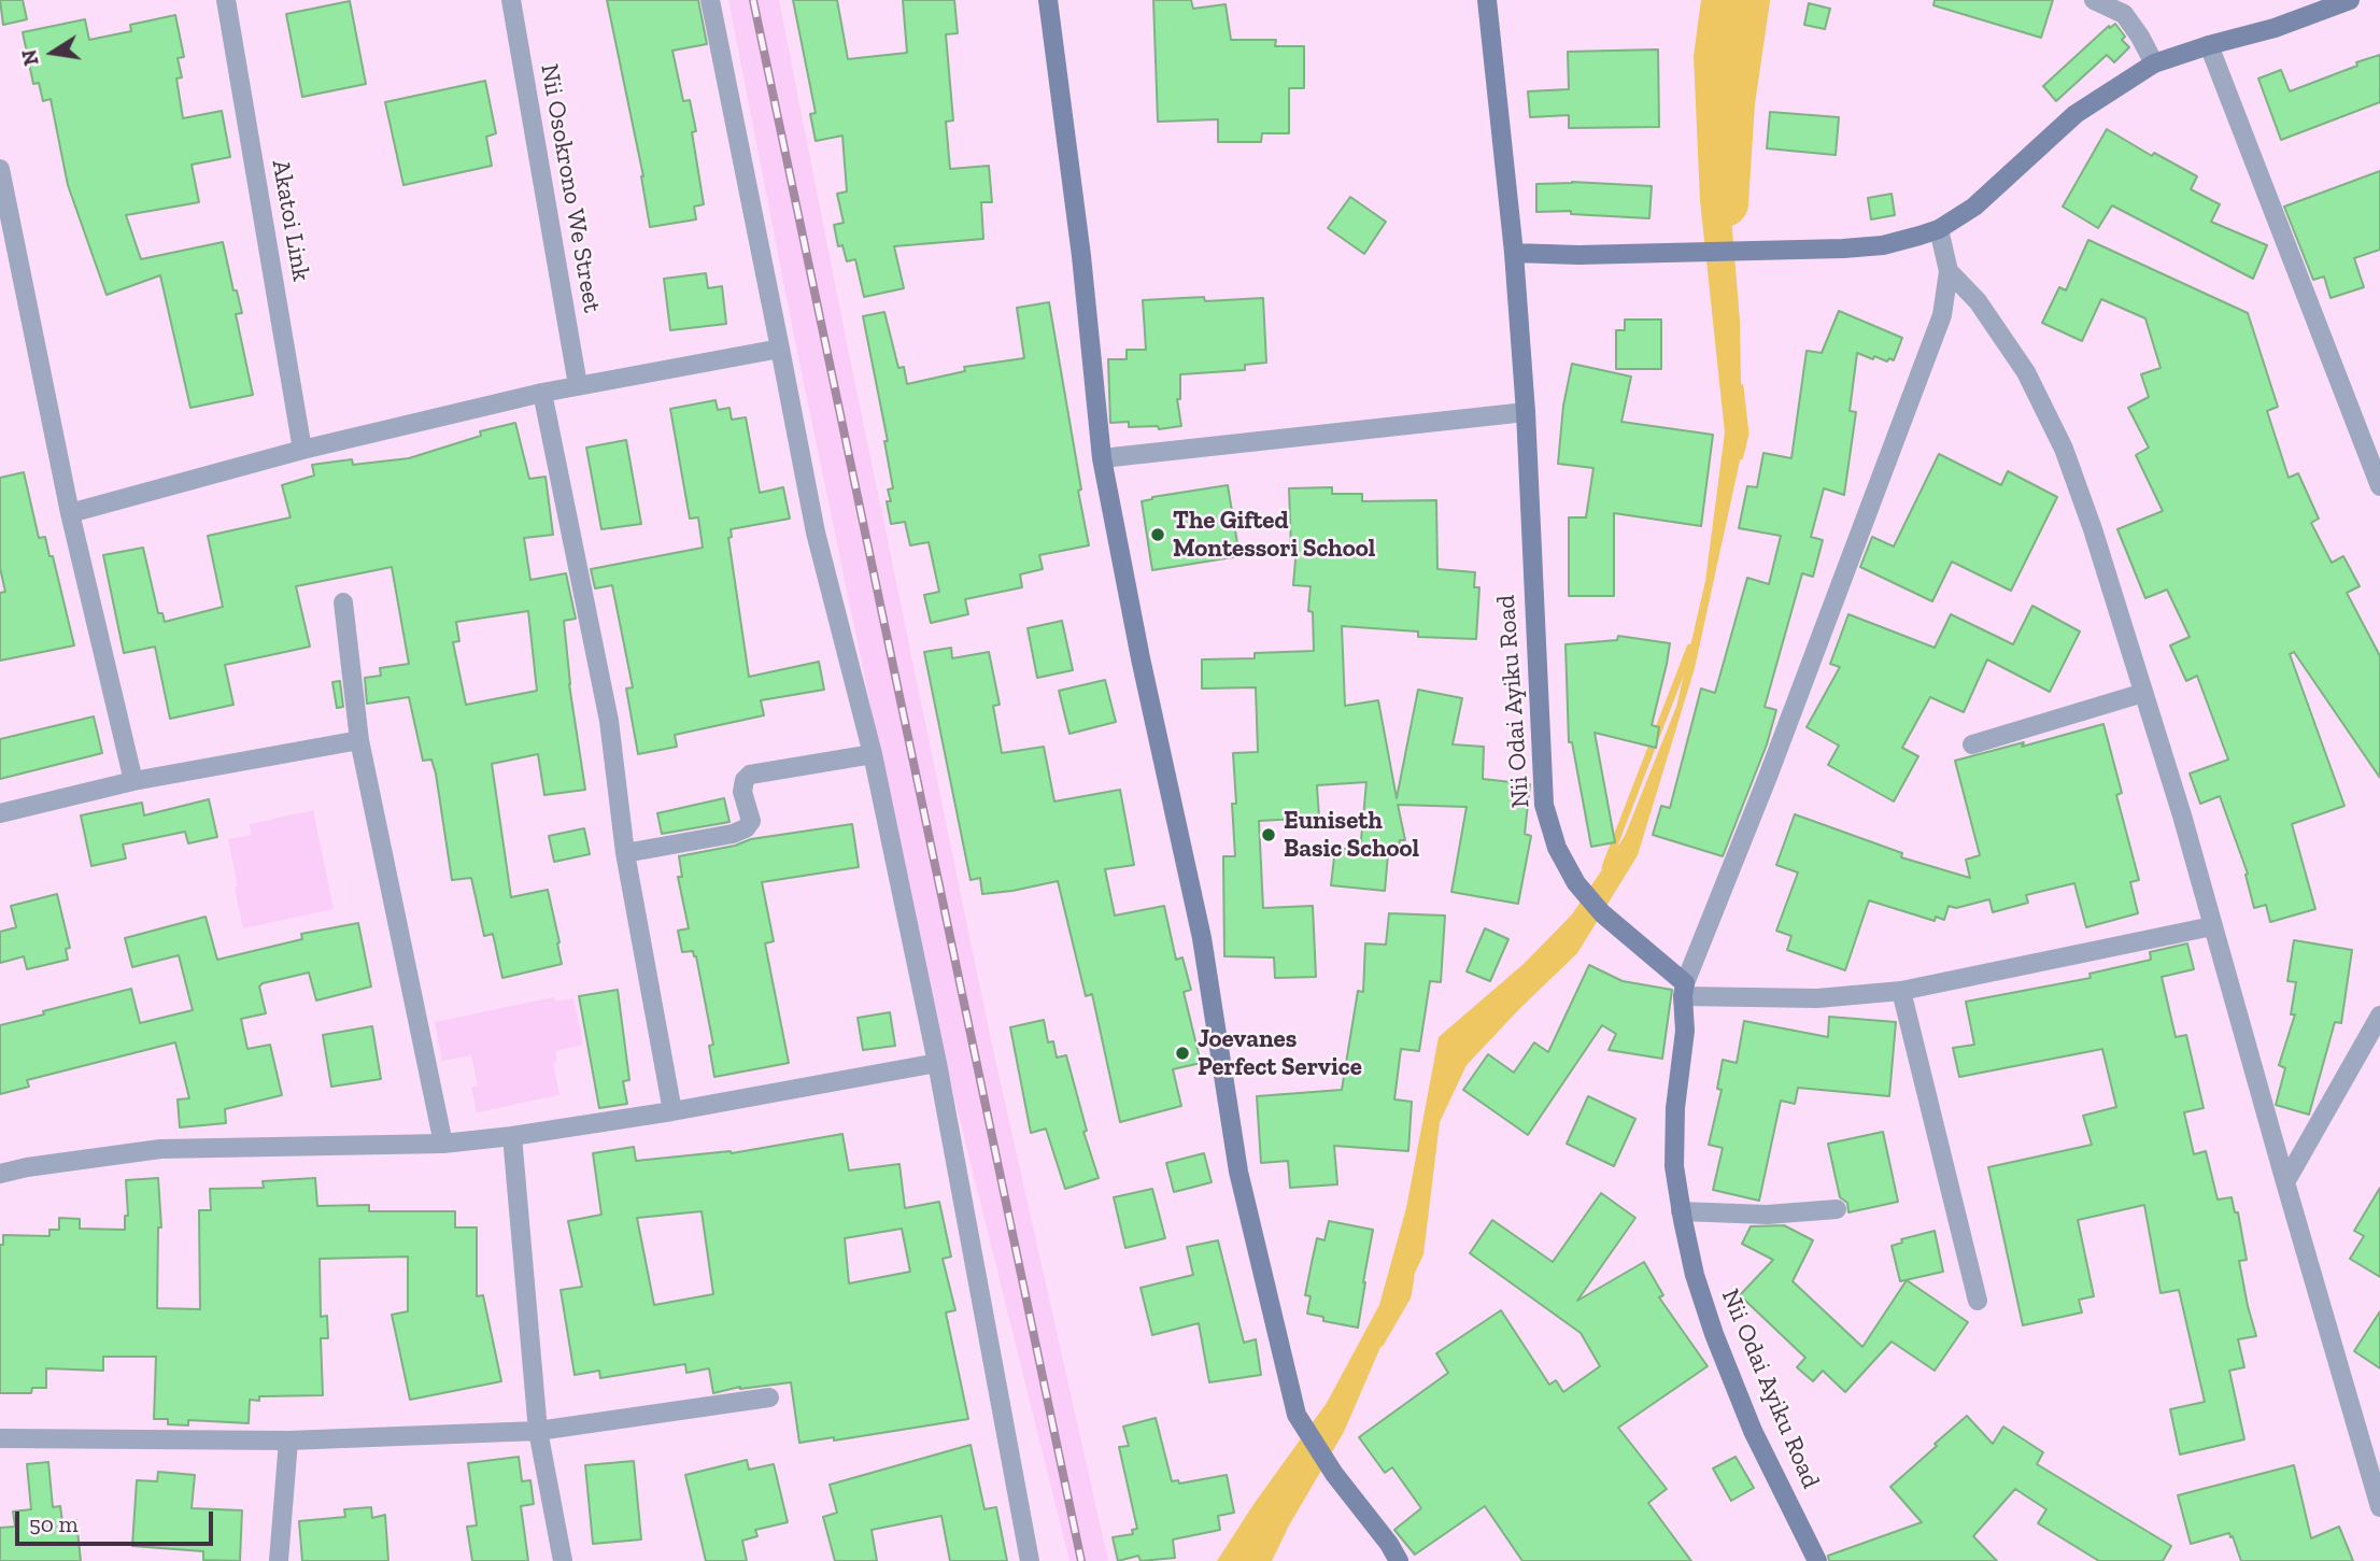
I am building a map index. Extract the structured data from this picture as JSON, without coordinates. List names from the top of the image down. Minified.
{"streets":{"street":["Nii Osokrono We Street","Akatoi Link","Nii Odai Ayiku Road"]},"places":["The Gifted Montessori School","Euniseth Basic School","Joevanes Perfect Service"],"scale_bar":"50 m","north":"left"}
